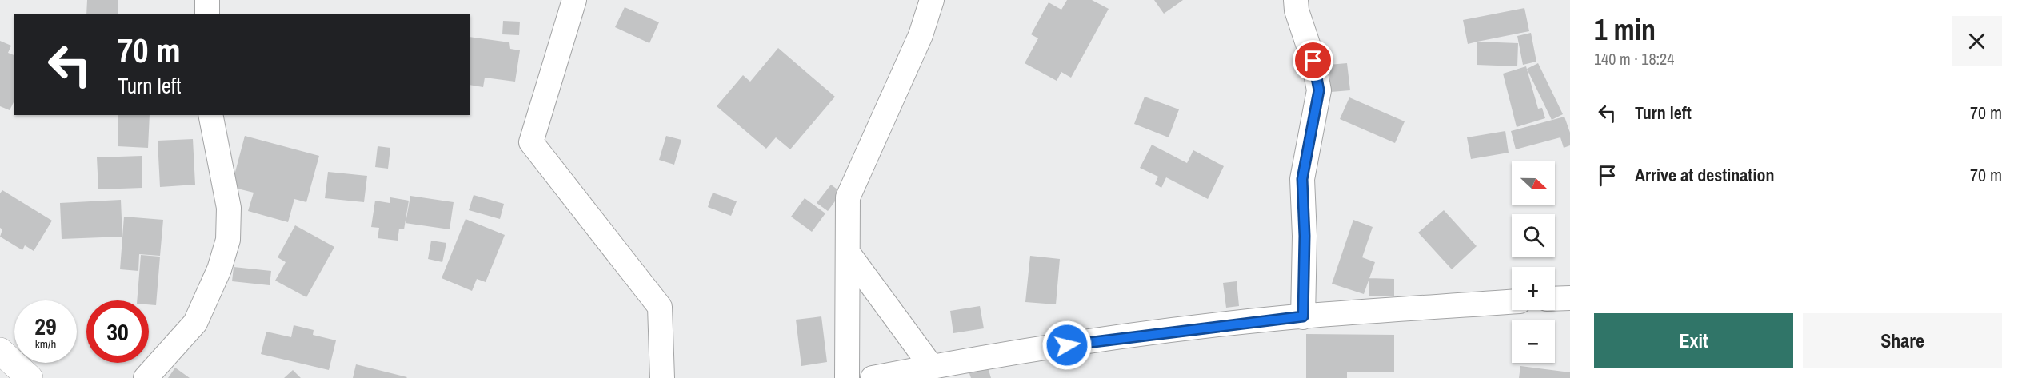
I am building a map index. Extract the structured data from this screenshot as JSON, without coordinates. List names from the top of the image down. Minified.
{"north":"right","page":{"heading":["1 min","140 m · 18:24"],"turn":["70 m","Turn left"],"list":[{"name":"Turn left","value":"70 m"},{"name":"Arrive at destination","value":"70 m"}],"map_buttons":["+","−"],"speed":"29 km/h","limit":"30","buttons":["Exit","Share"]}}
